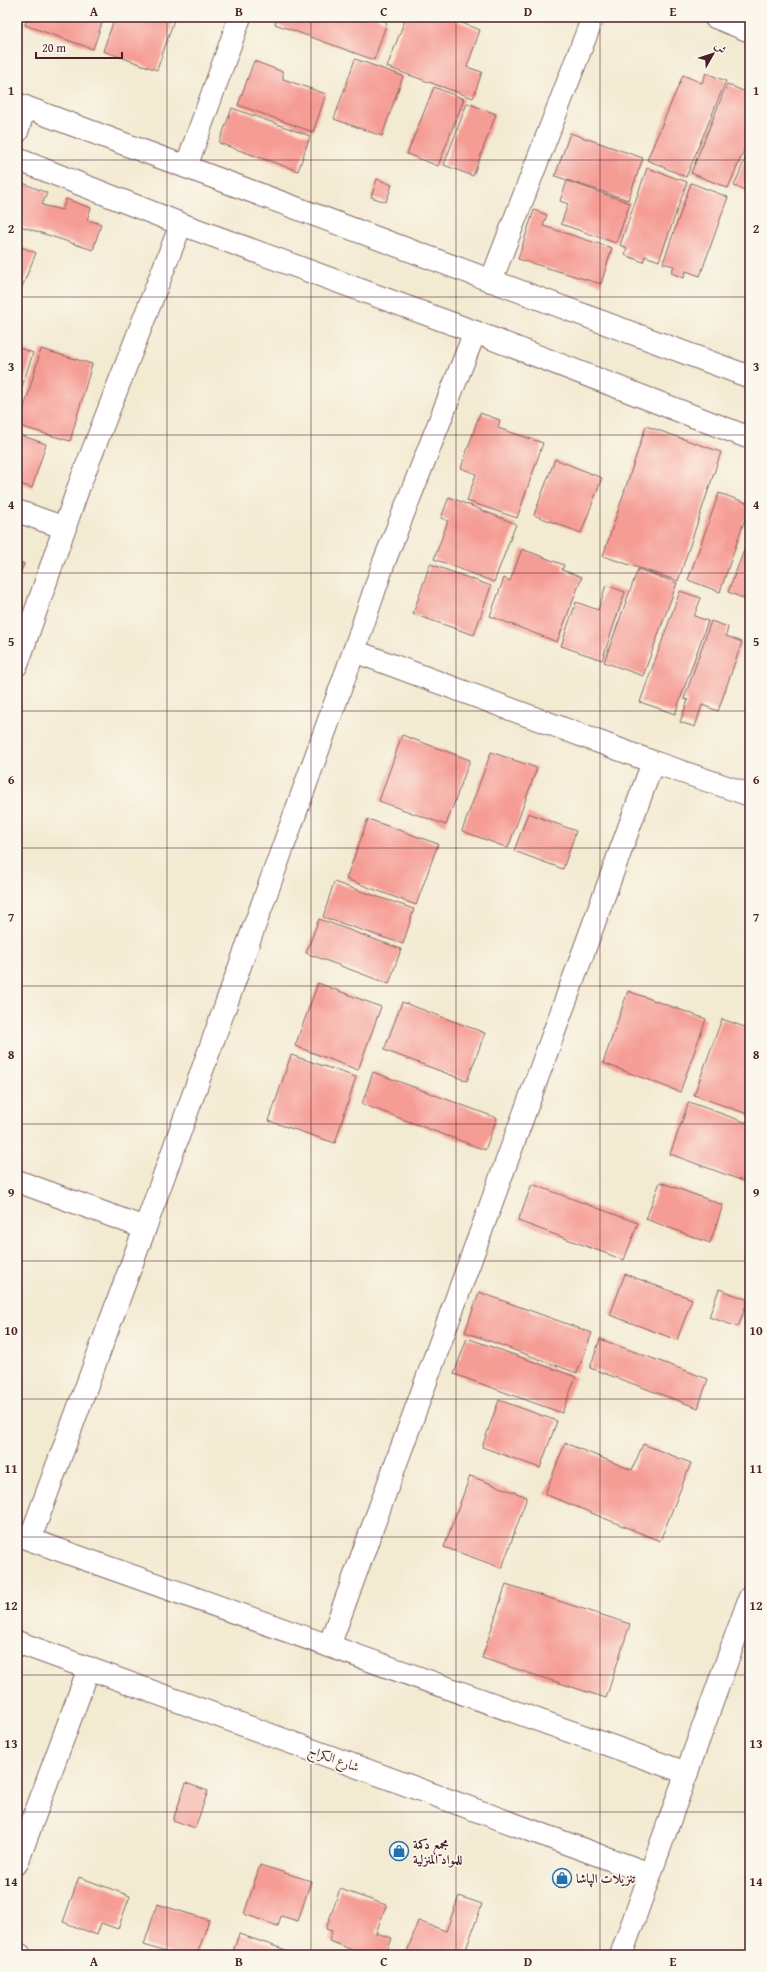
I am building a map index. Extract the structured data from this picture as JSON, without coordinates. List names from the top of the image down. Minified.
{"streets":{"street":["شارع الكراج"]},"places":{"shop":["مجمع دكمة للمواد المنزلية","تنزيلات الپاشا"]},"scale_bar":"20 m","north":"top right","grid":{"columns":["A","B","C","D","E"],"rows":["1","2","3","4","5","6","7","8","9","10","11","12","13","14"]}}
